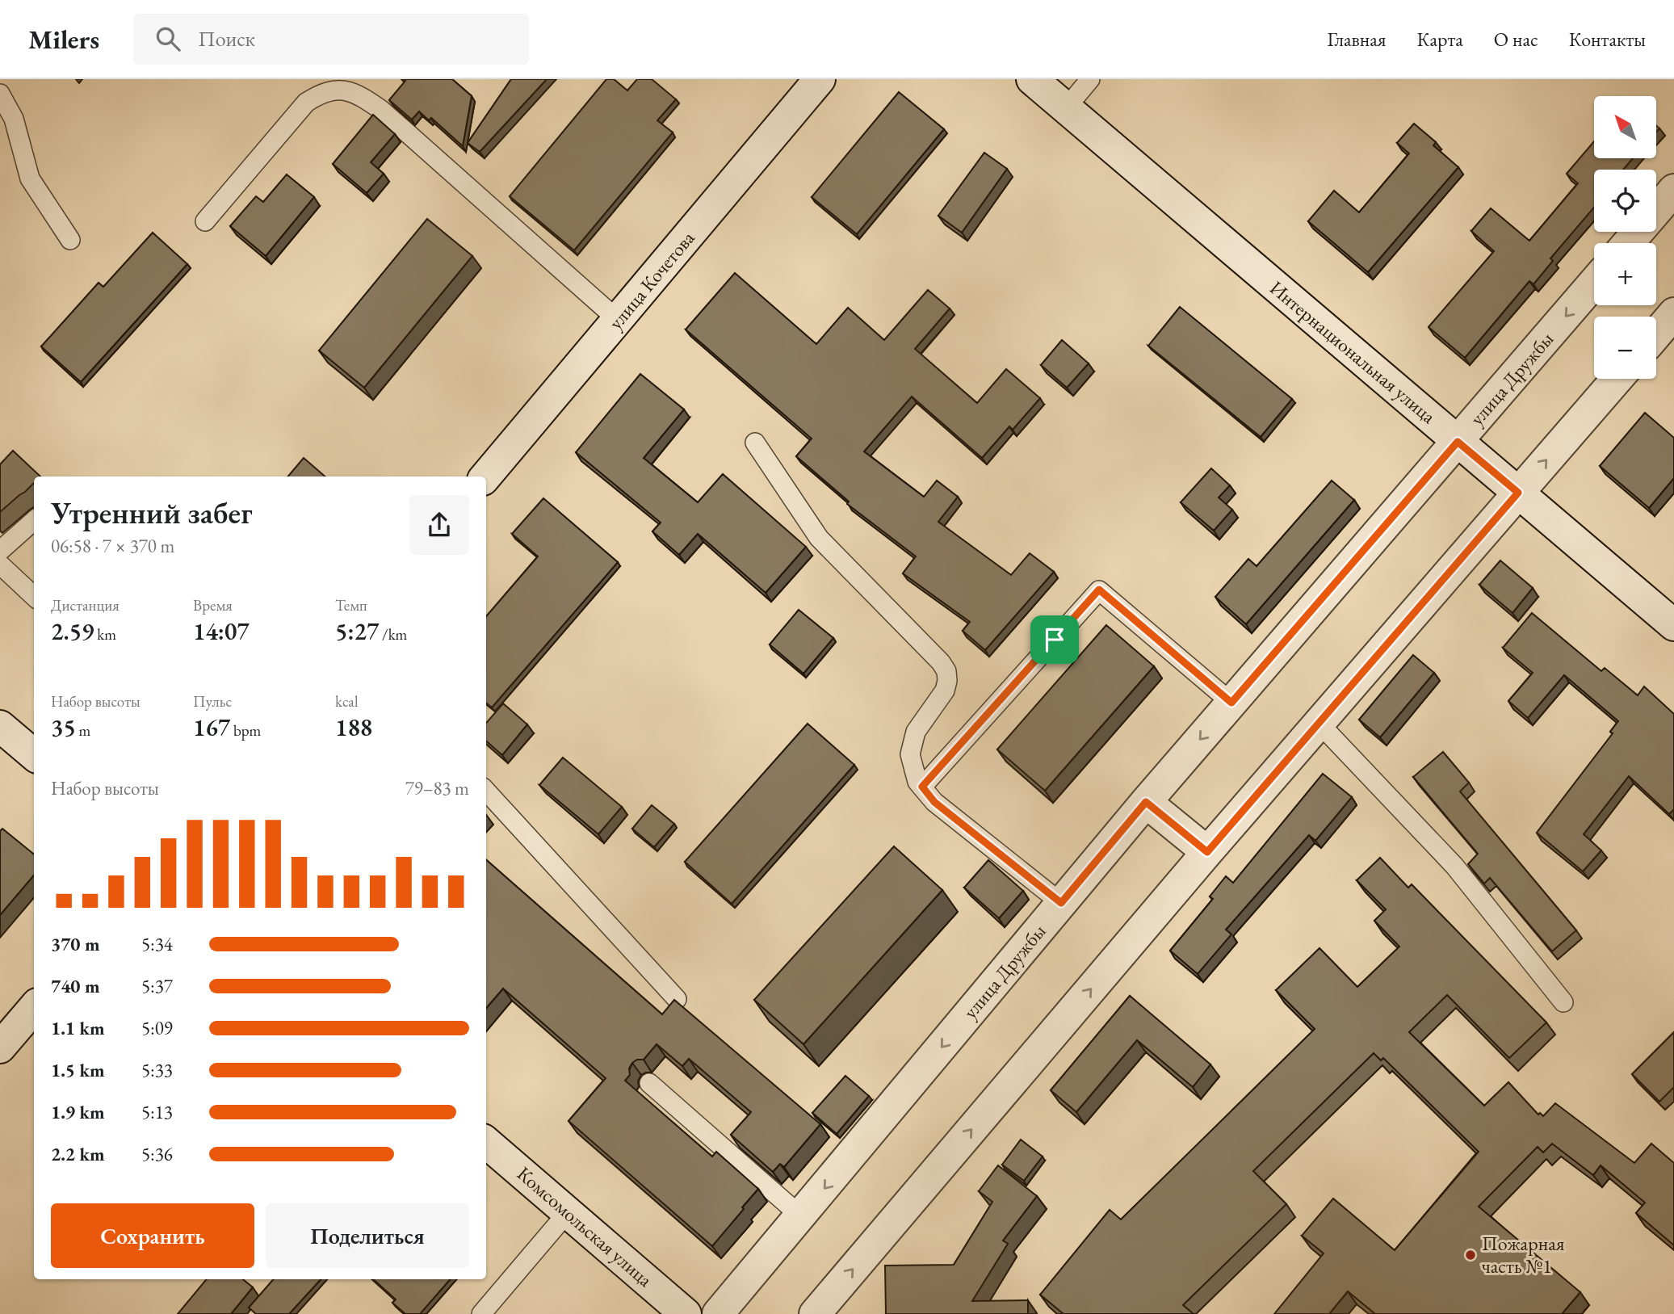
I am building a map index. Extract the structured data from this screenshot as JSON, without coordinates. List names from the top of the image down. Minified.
{"streets":{"street":["улица Кочетова","Интернациональная улица","улица Дружбы","Комсомольская улица"]},"crossings":[["Интернациональная улица","улица Дружбы"]],"places":["Пожарная часть №1"],"north":"top left","page":{"header":"Milers","search":"Поиск","nav":["Главная","Карта","О нас","Контакты"],"map_buttons":["+","−"],"heading":["Утренний забег","06:58 · 7 × 370 m"],"stats":[["Дистанция","2.59 km"],["Время","14:07"],["Темп","5:27 /km"],["Набор высоты","35 m"],["Пульс","167 bpm"],["kcal","188"]],"chart":["Набор высоты","79–83 m"],"list":[{"name":"370 m","note":"5:34"},{"name":"740 m","note":"5:37"},{"name":"1.1 km","note":"5:09"},{"name":"1.5 km","note":"5:33"},{"name":"1.9 km","note":"5:13"},{"name":"2.2 km","note":"5:36"}],"buttons":["Сохранить","Поделиться"]}}
